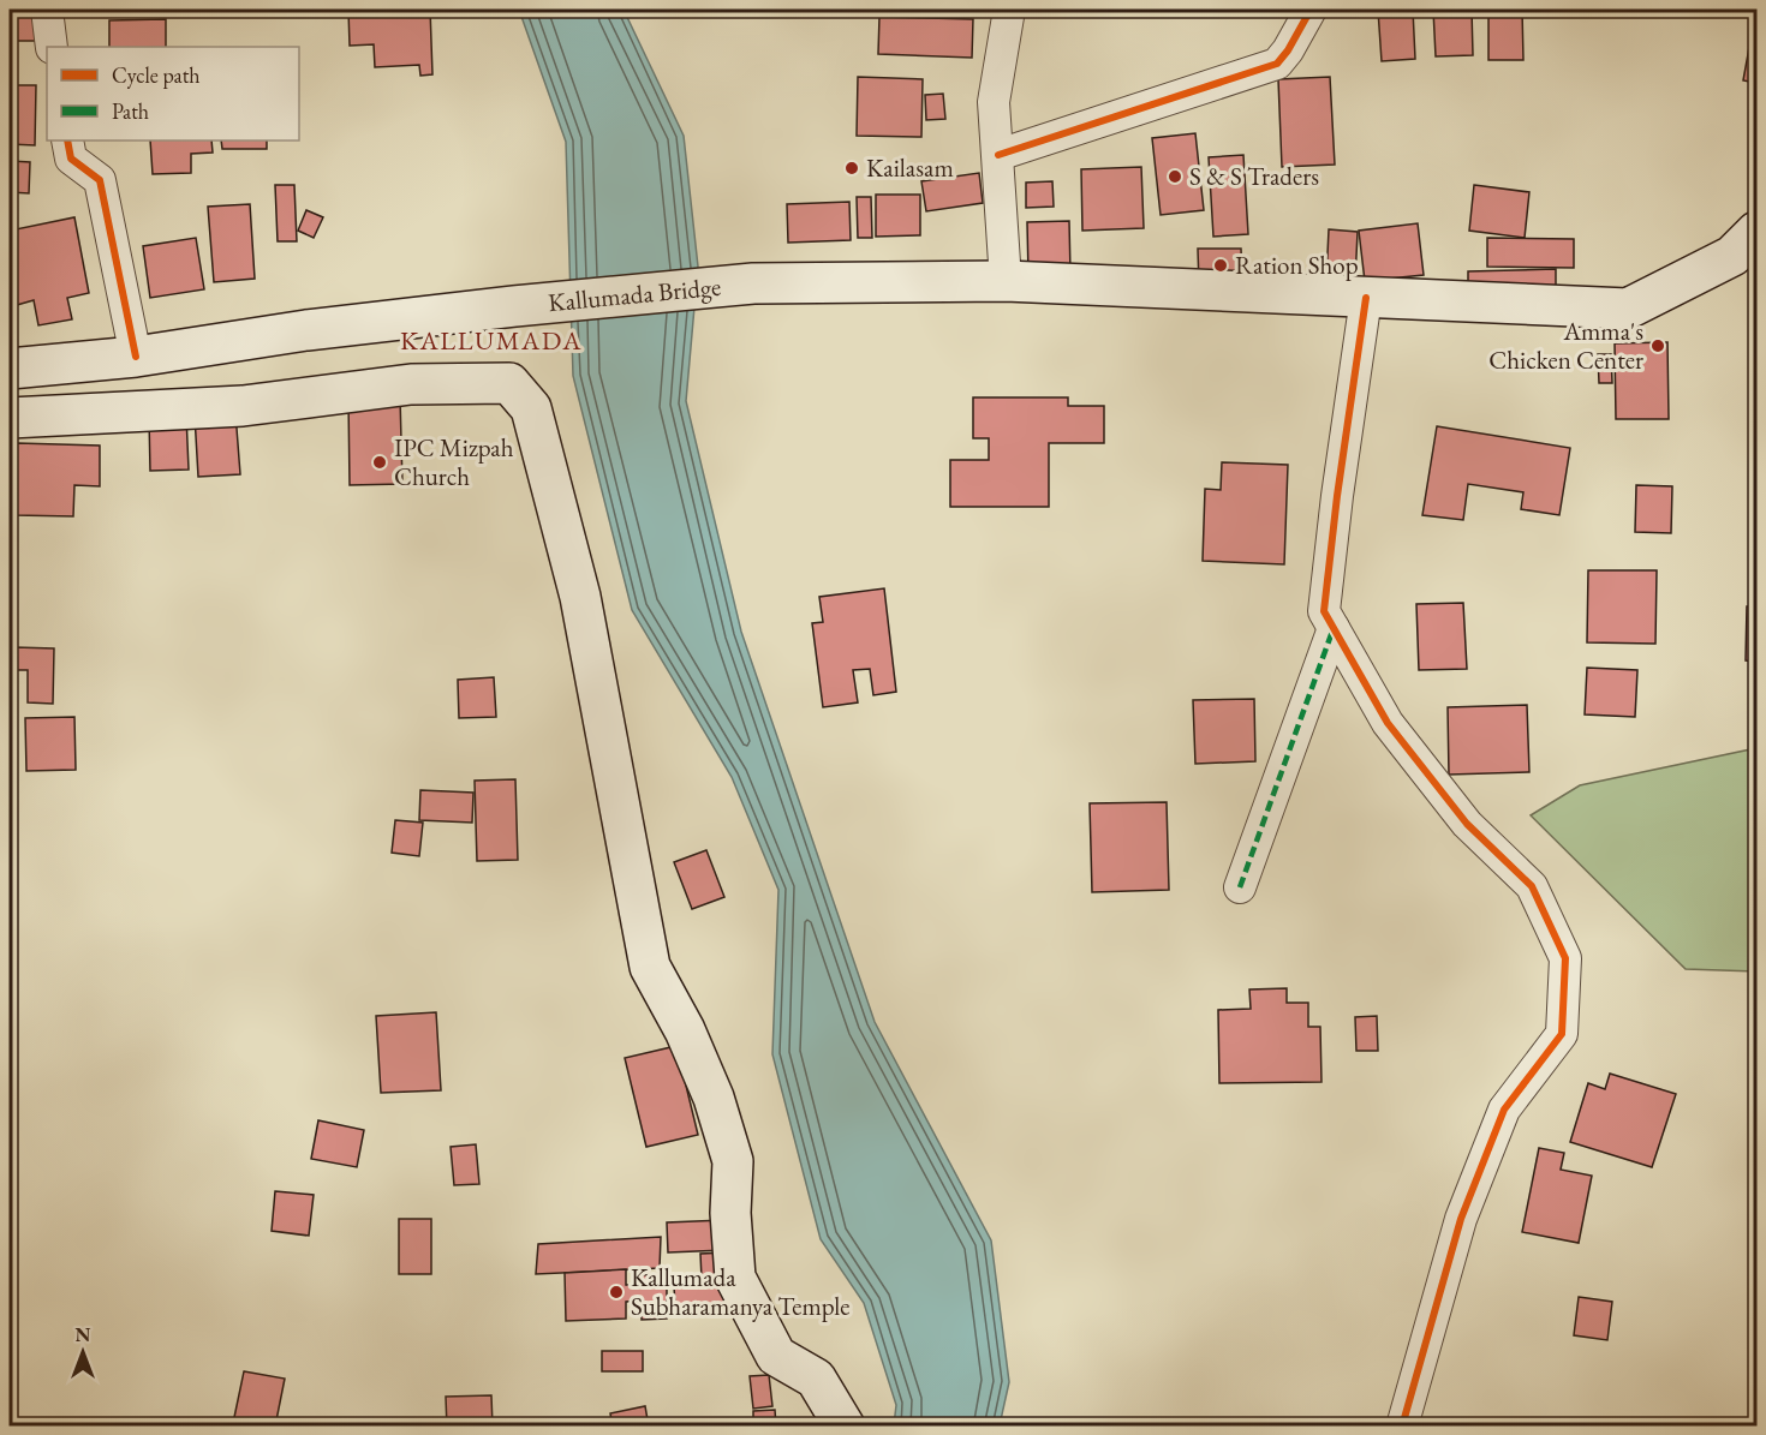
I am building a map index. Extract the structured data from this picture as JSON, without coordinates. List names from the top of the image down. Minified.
{"streets":{"main road":["Kallumada Bridge"]},"districts":["KALLUMADA"],"places":["Kailasam","S & S Traders","Ration Shop","Amma's Chicken Center","IPC Mizpah Church","Kallumada Subharamanya Temple"],"legend":["Cycle path","Path"],"north":"top"}
